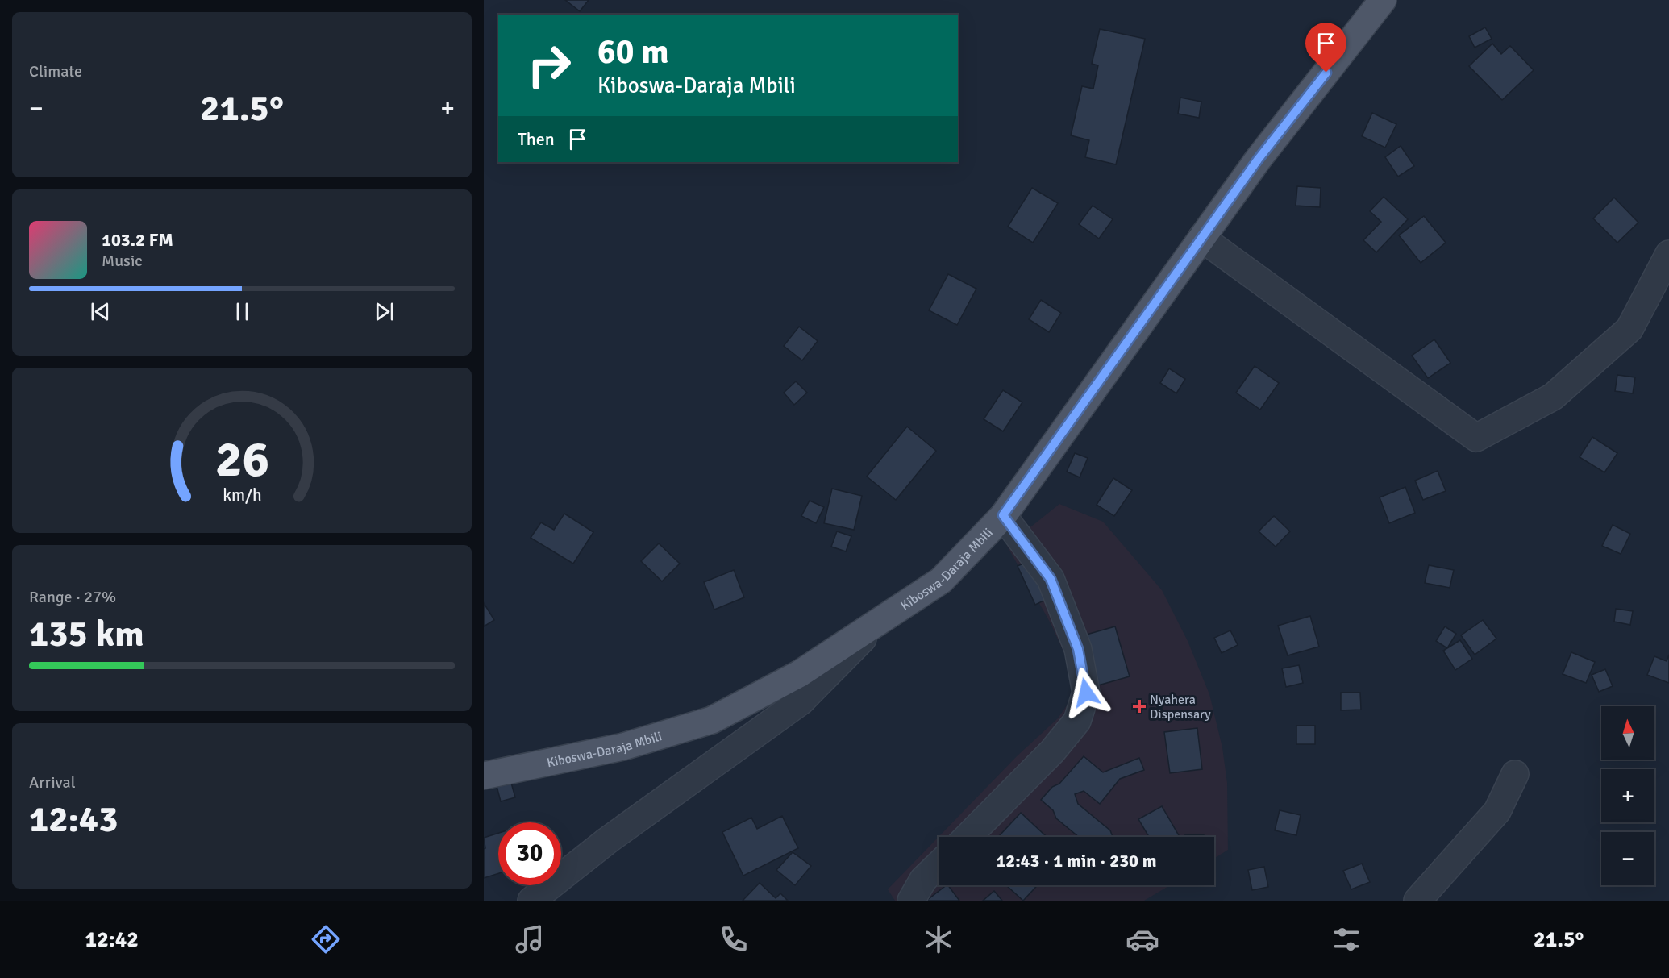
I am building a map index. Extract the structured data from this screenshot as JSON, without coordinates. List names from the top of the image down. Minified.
{"streets":{"main road":["Kiboswa-Daraja Mbili"]},"places":{"health":["Nyahera Dispensary"]},"north":"top","page":{"tile":["Climate",["Range · 27%","135 km"],["Arrival","12:43"]],"turn":["60 m","Kiboswa-Daraja Mbili"],"heat":["−","21.5°","+"],"then":"Then","song":["103.2 FM","Music"],"map_buttons":["+","−"],"limit":"30","trip":"12:43 · 1 min · 230 m","tabs":["12:42","21.5°"],"gauge":["26","km/h"]}}
